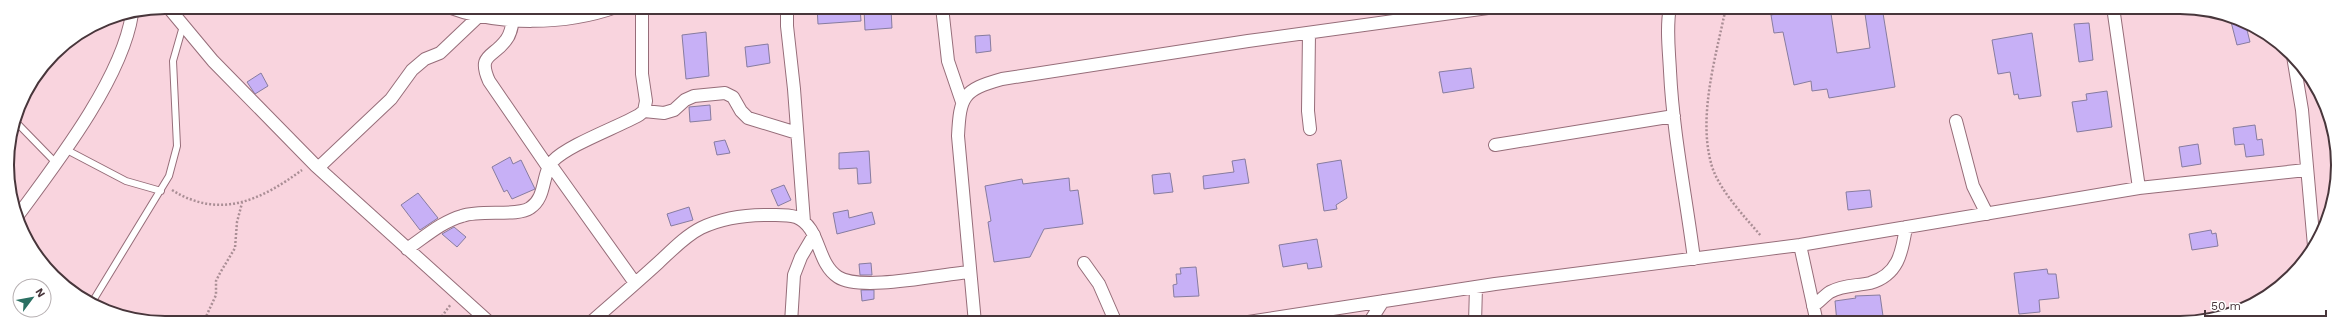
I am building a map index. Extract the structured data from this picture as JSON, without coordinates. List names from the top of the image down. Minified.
{"scale_bar":"50 m","north":"top right"}
